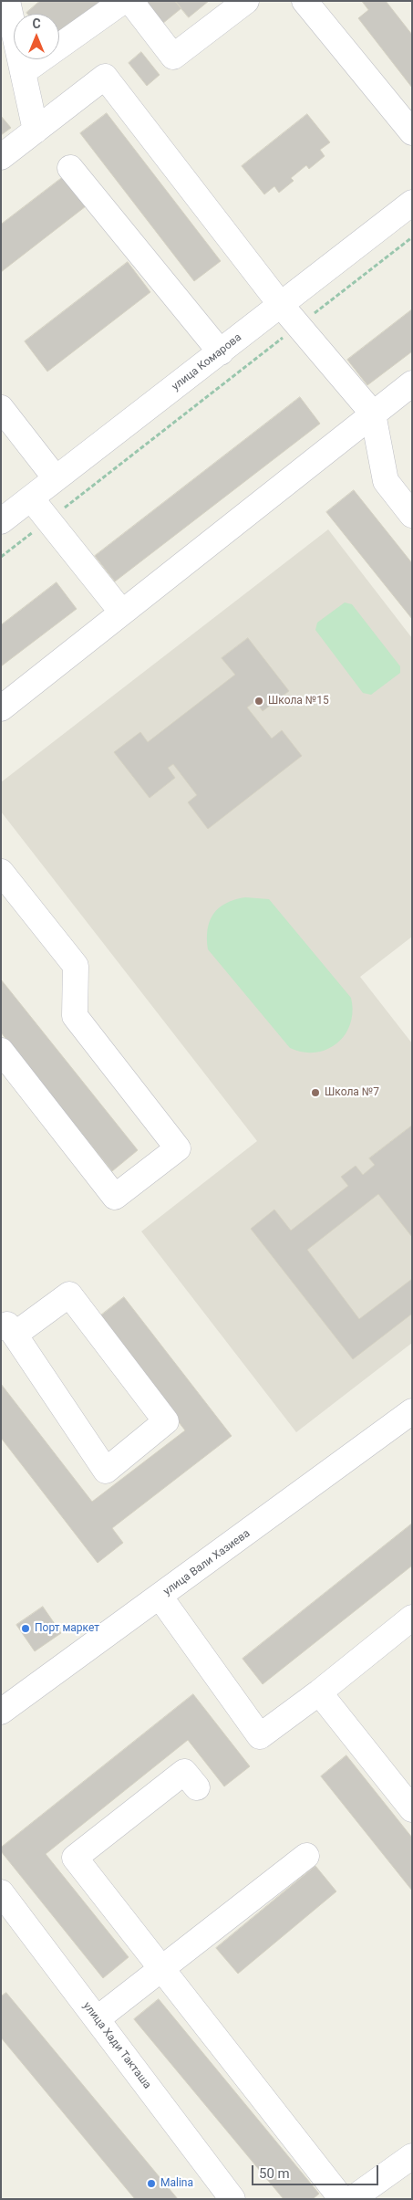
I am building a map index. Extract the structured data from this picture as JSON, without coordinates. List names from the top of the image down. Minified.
{"streets":{"street":["улица Комарова","улица Вали Хазиева","улица Хади Такташа"]},"places":["Школа №15","Школа №7","Порт маркет","Malina"],"scale_bar":"50 m","north":"top"}
